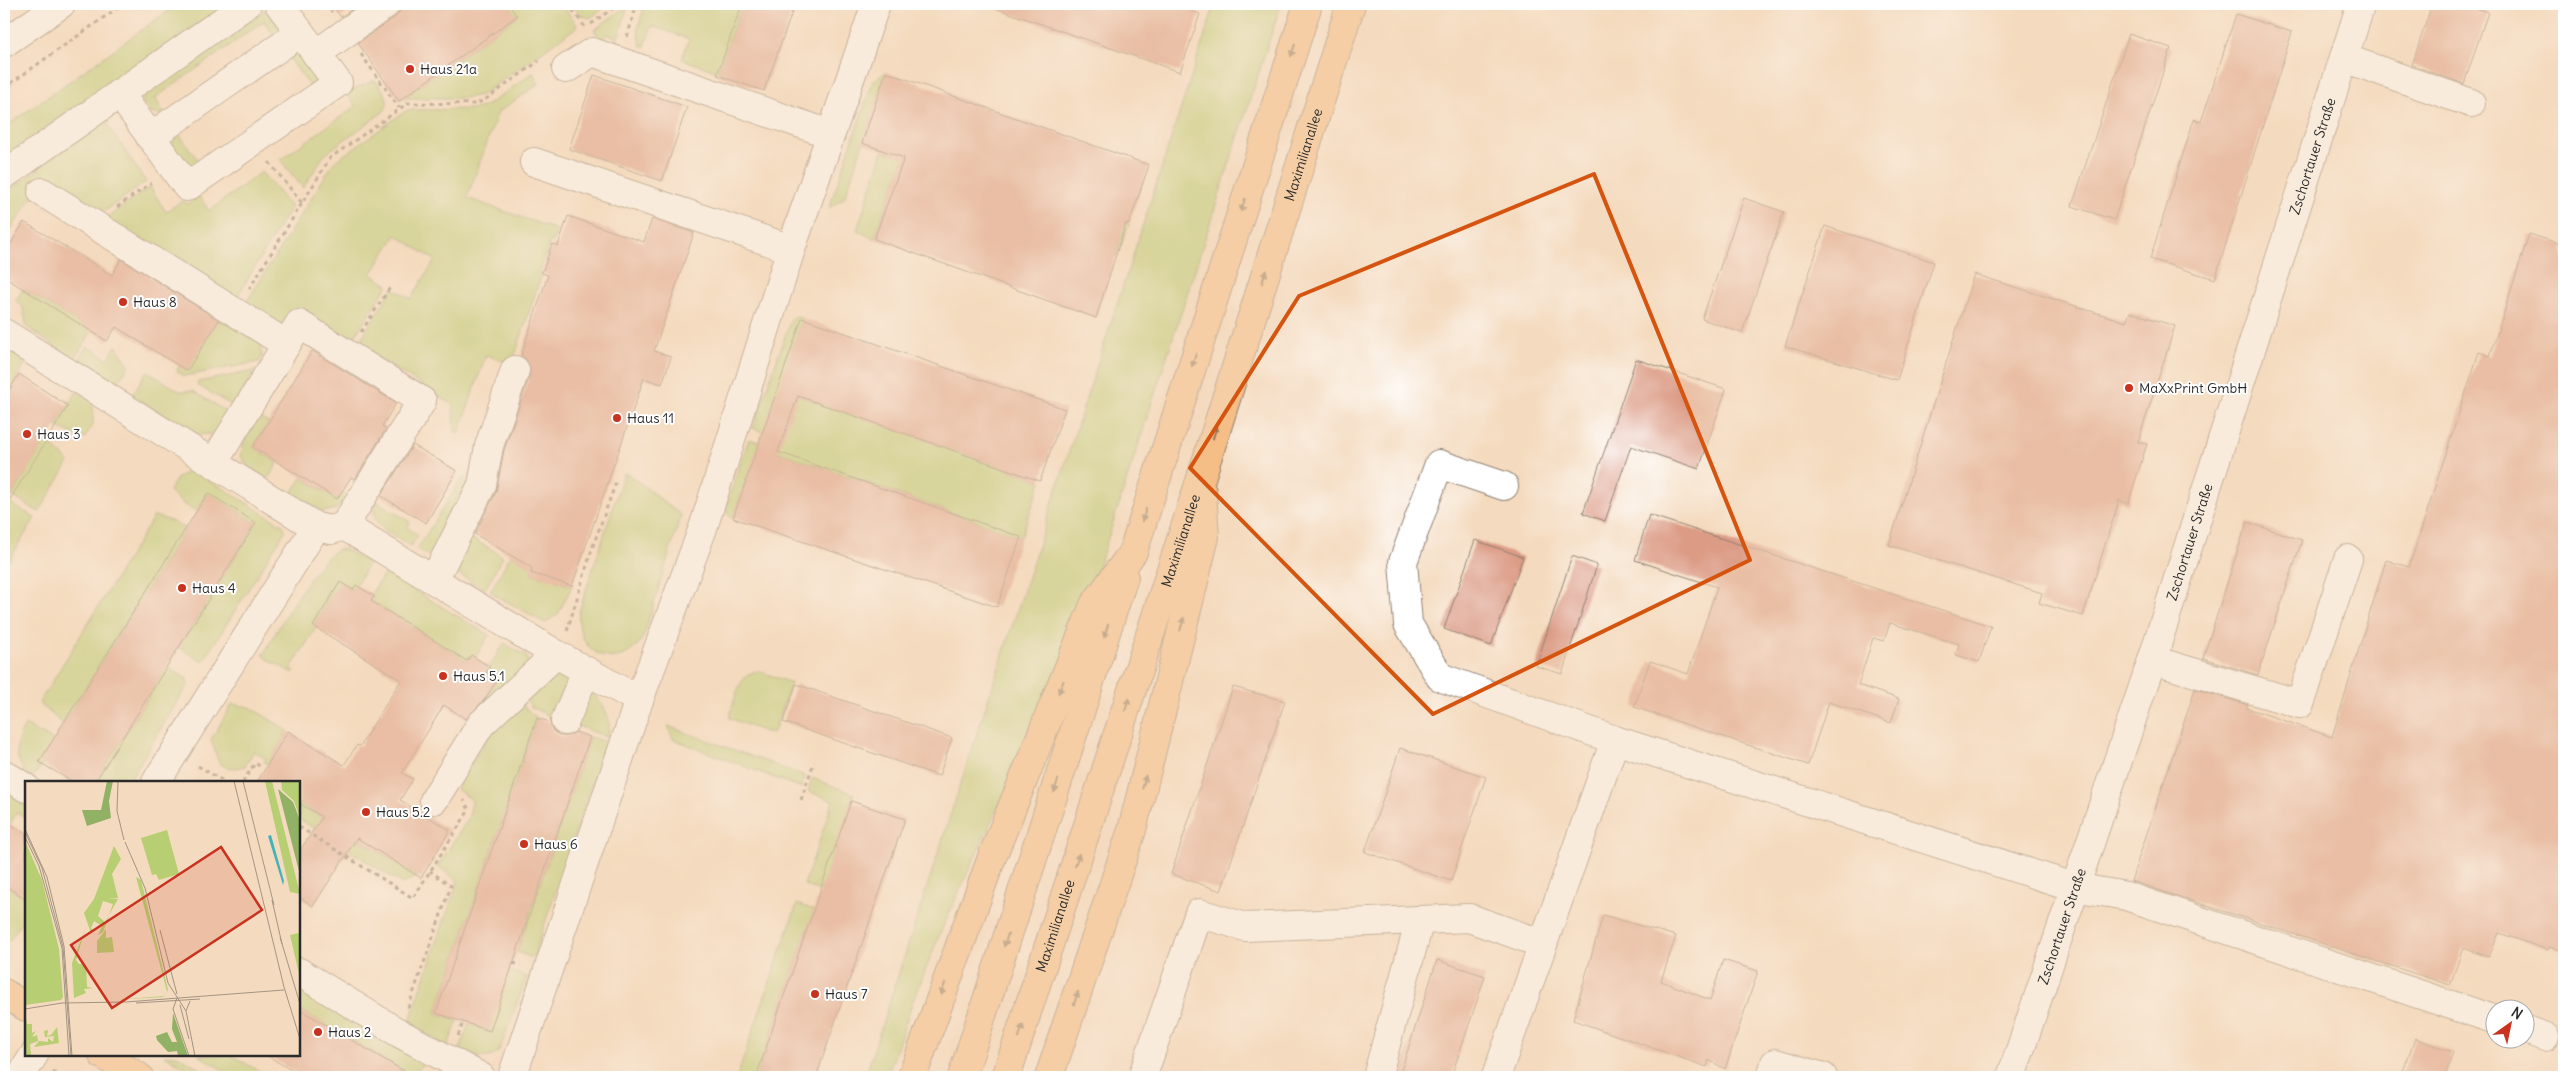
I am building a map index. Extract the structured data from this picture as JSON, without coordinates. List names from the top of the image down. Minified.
{"streets":{"main road":["Maximilianallee"],"street":["Zschortauer Straße"]},"places":["Haus 21a","Haus 8","MaXxPrint GmbH","Haus 11","Haus 3","Haus 4","Haus 5.1","Haus 5.2","Haus 6","Haus 7","Haus 2"],"north":"top right"}
